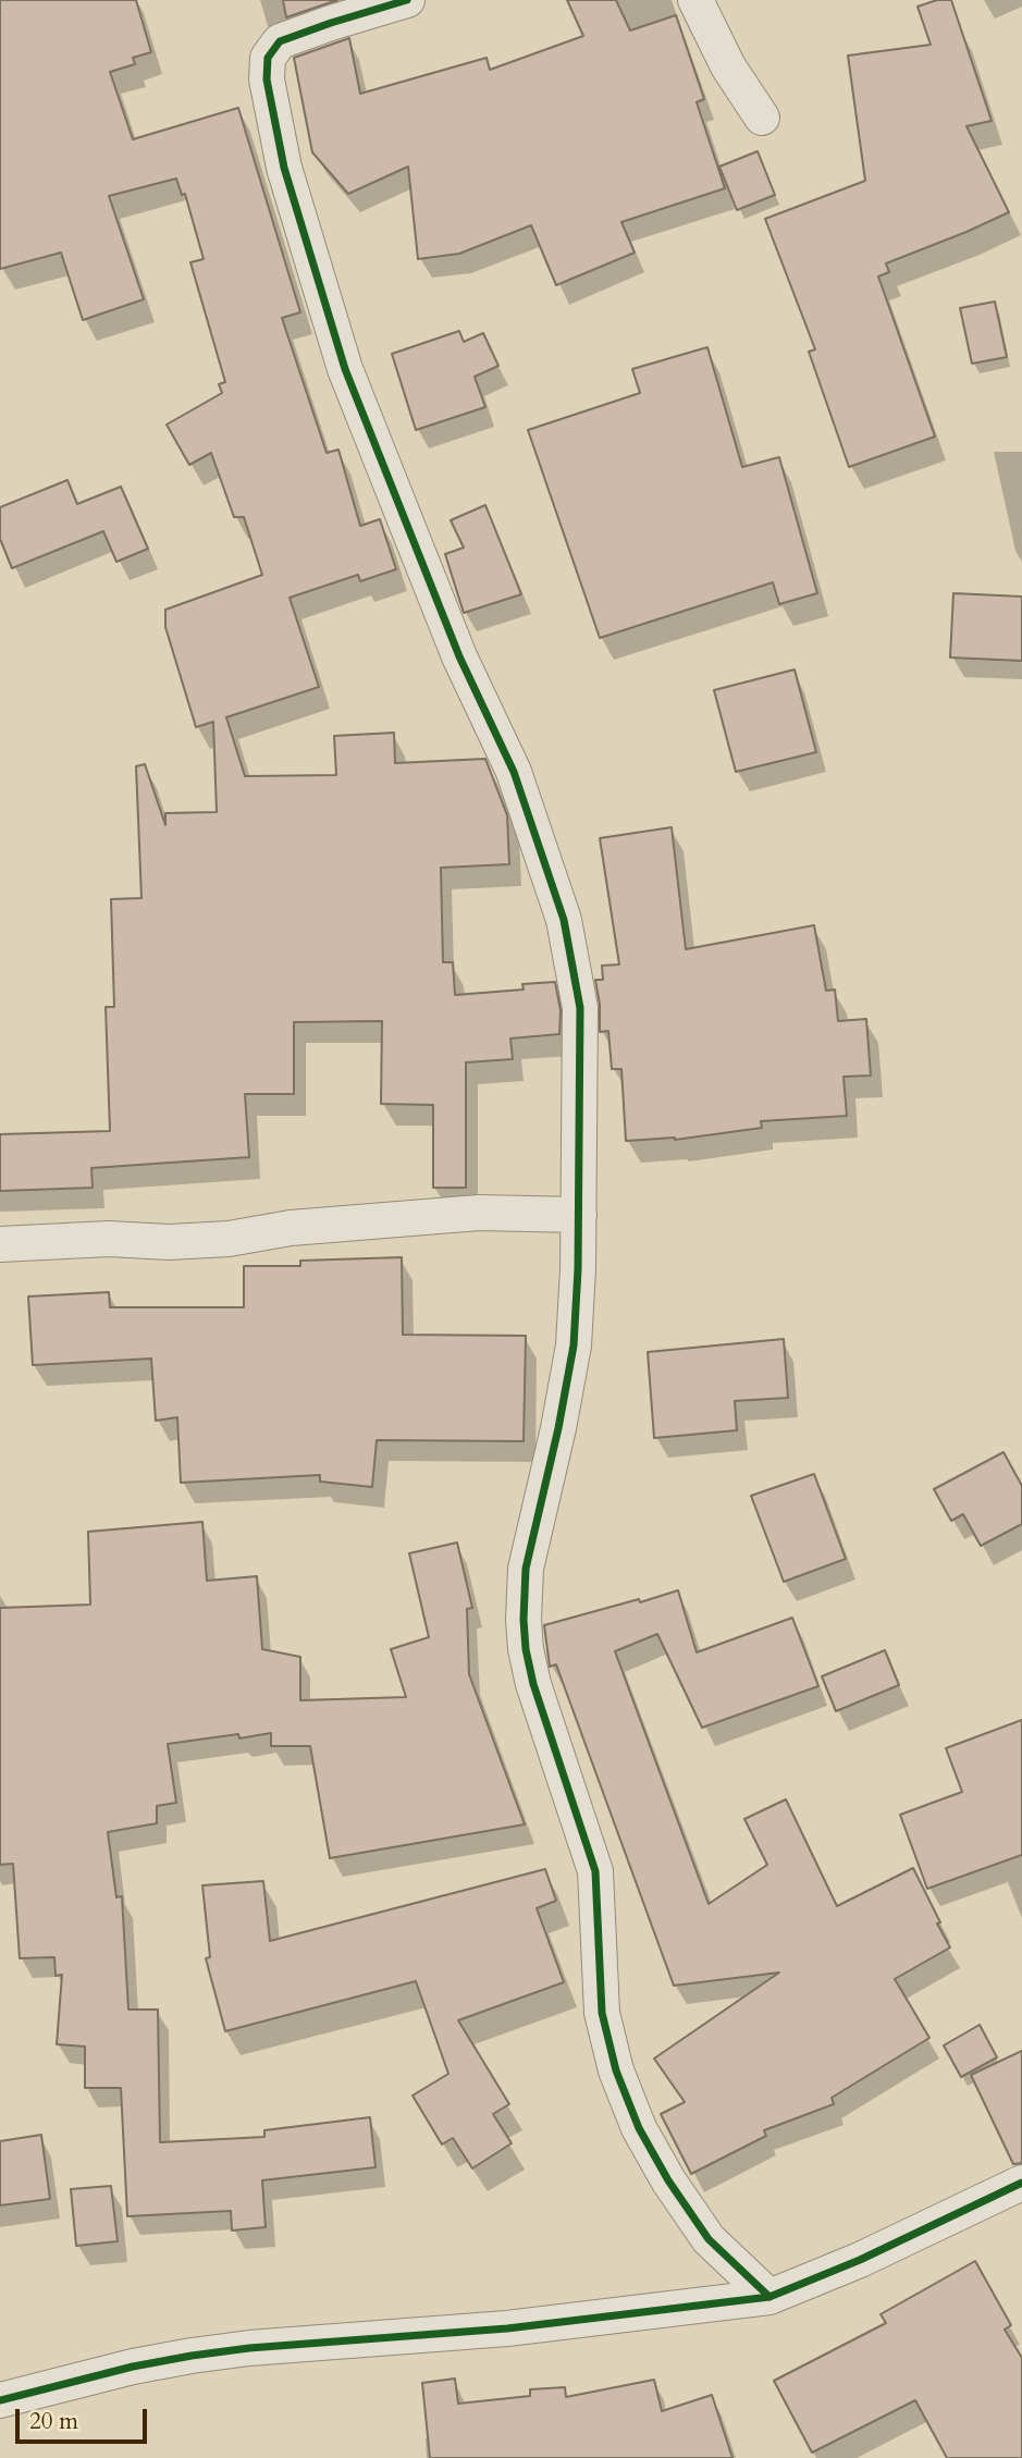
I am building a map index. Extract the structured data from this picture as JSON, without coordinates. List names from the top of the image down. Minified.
{"scale_bar":"20 m"}
